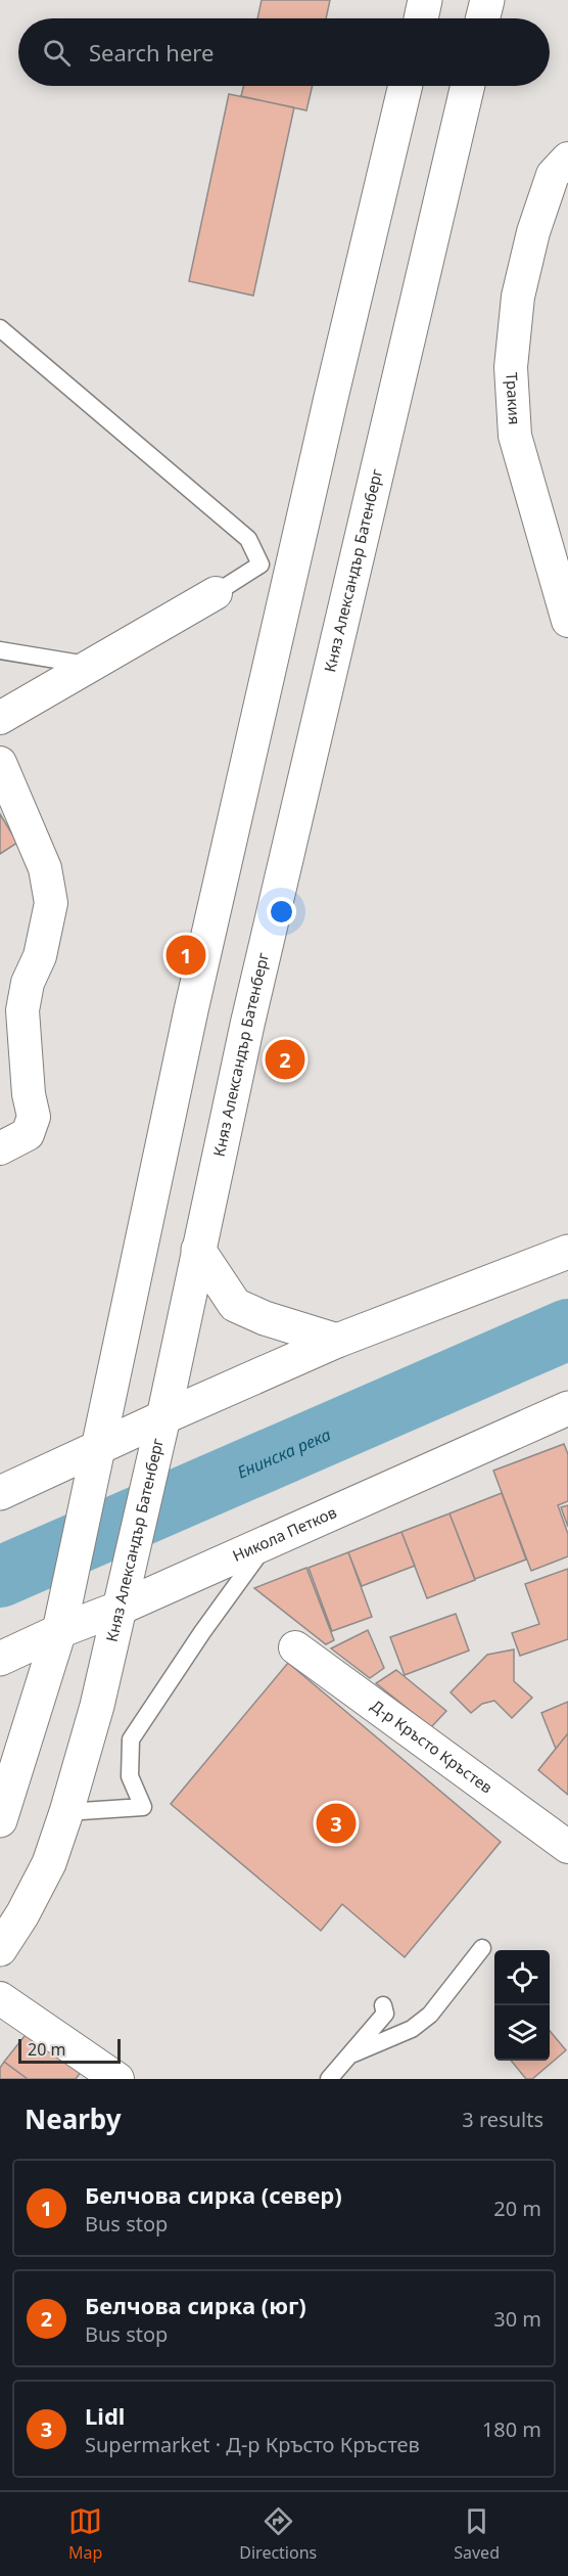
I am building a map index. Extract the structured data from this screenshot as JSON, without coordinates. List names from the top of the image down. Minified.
{"streets":{"main road":["Княз Александър Батенберг","Никола Петков"],"street":["Тракия","Д-р Кръсто Кръстев"]},"crossings":[["Княз Александър Батенберг","Никола Петков"]],"water":["Енинска река"],"scale_bar":"20 m","page":{"search":"Search here","pins":["1","2","3"],"scale":"20 m","heading":["Nearby","3 results"],"list":[{"mark":"1","name":"Белчова сирка (север)","note":"Bus stop","value":"20 m"},{"mark":"2","name":"Белчова сирка (юг)","note":"Bus stop","value":"30 m"},{"mark":"3","name":"Lidl","note":"Supermarket · Д-р Кръсто Кръстев","value":"180 m"}],"nav":["Map","Directions","Saved"]}}
